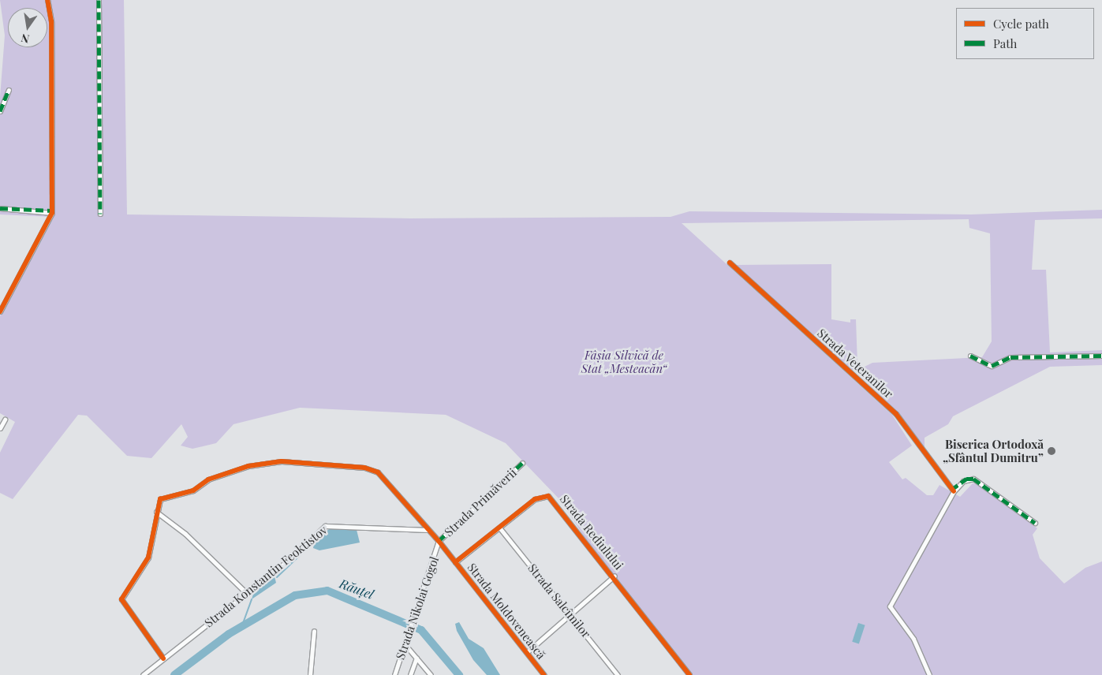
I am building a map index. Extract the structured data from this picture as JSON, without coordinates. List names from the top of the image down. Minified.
{"streets":{"street":["Strada Veteranilor","Strada Primăverii","Strada Rediulului","Strada Konstantin Feoktistov","Strada Salcîmilor","Strada Nikolai Gogol","Strada Moldovenească"]},"crossings":[["Strada Primăverii","Strada Nikolai Gogol"],["Strada Primăverii","Strada Moldovenească"],["Strada Rediulului","Strada Salcîmilor"],["Strada Rediulului","Strada Moldovenească"],["Strada Konstantin Feoktistov","Strada Moldovenească"],["Strada Nikolai Gogol","Strada Moldovenească"]],"water":["Răuțel"],"parks":["Fâșia Silvică de Stat „Mesteacăn“"],"places":["Biserica Ortodoxă „Sfântul Dumitru”"],"legend":["Cycle path","Path"],"north":"bottom"}
